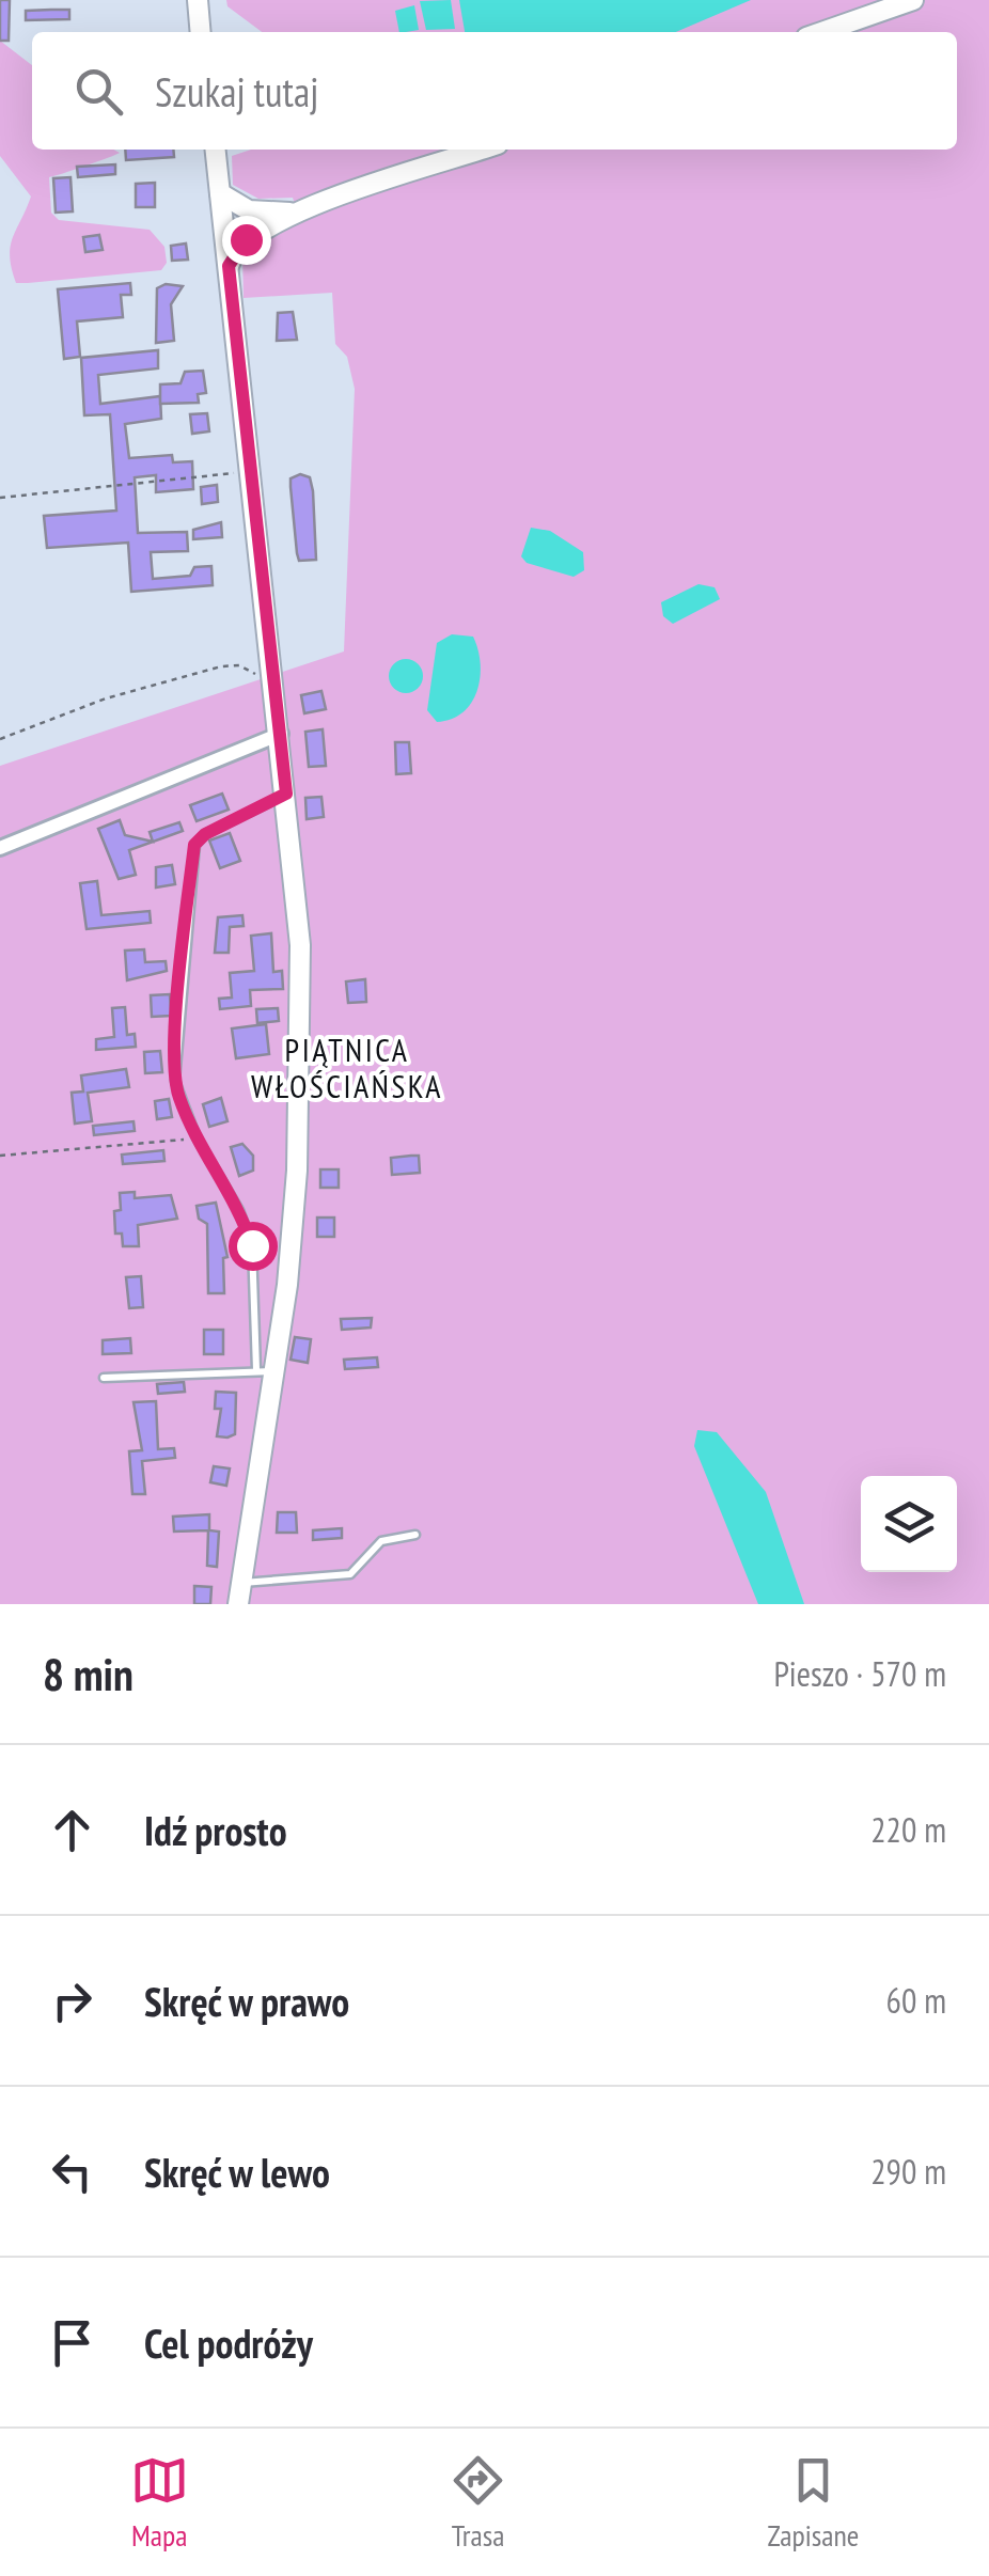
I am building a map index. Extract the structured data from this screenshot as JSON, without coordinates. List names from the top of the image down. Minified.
{"districts":["PIĄTNICA WŁOŚCIAŃSKA"],"page":{"search":"Szukaj tutaj","heading":["8 min","Pieszo · 570 m"],"list":[["Idź prosto","220 m"],["Skręć w prawo","60 m"],["Skręć w lewo","290 m"],"Cel podróży"],"nav":["Mapa","Trasa","Zapisane"]}}
